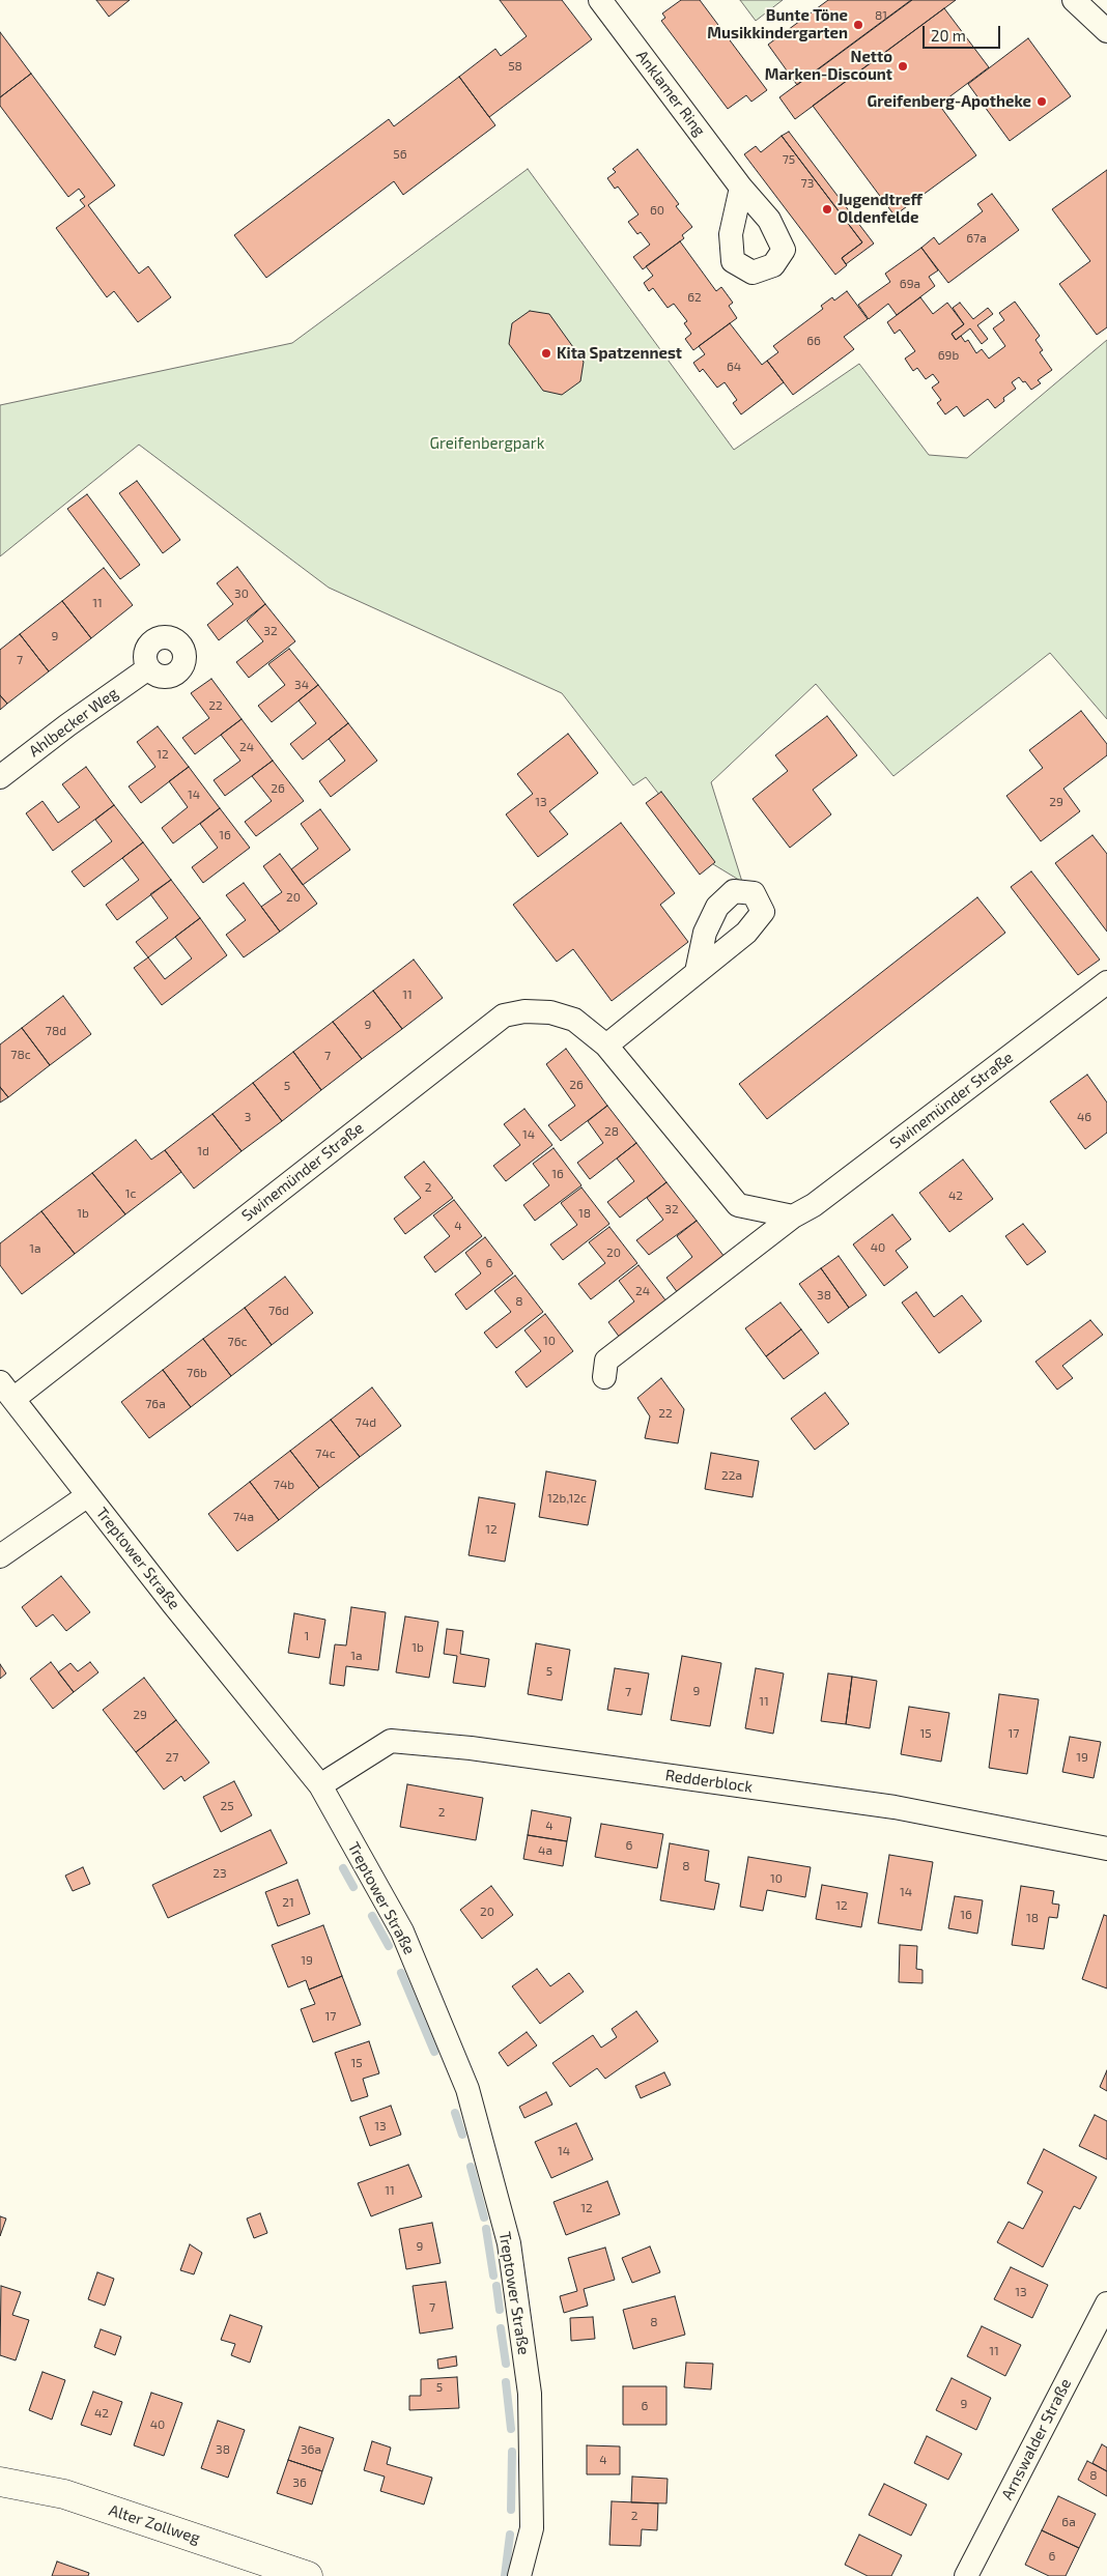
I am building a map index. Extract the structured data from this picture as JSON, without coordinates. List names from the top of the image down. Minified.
{"streets":{"street":["Anklamer Ring","Ahlbecker Weg","Swinemünder Straße","Treptower Straße","Redderblock","Arnswalder Straße","Alter Zollweg"]},"crossings":[["Swinemünder Straße","Treptower Straße"],["Treptower Straße","Redderblock"]],"parks":["Greifenbergpark"],"places":["Bunte Töne Musikkindergarten","Netto Marken-Discount","Greifenberg-Apotheke","Jugendtreff Oldenfelde","Kita Spatzennest"],"house_numbers":["81","58","56","75","73","60","67a","69a","62","66","69b","64","30","11","32","9","7","34","22","24","12","26","14","13","29","16","20","11","9","78d","78c","7","26","5","3","46","28","14","1d","16","2","1c","42","32","1b","18","4","40","1a","20","6","24","38","8","76d","10","76c","76b","76a","22","74d","74c","22a","74b","12b,12c","74a","12","1","1b","1a","5","9","7","11","29","15","17","27","19","25","2","4","6","4a","8","23","10","14","21","12","20","16","18","19","17","15","13","14","11","12","9","13","7","8","11","5","9","6","42","40","38","36a","4","8","36","2","6a","6"],"scale_bar":"20 m"}
